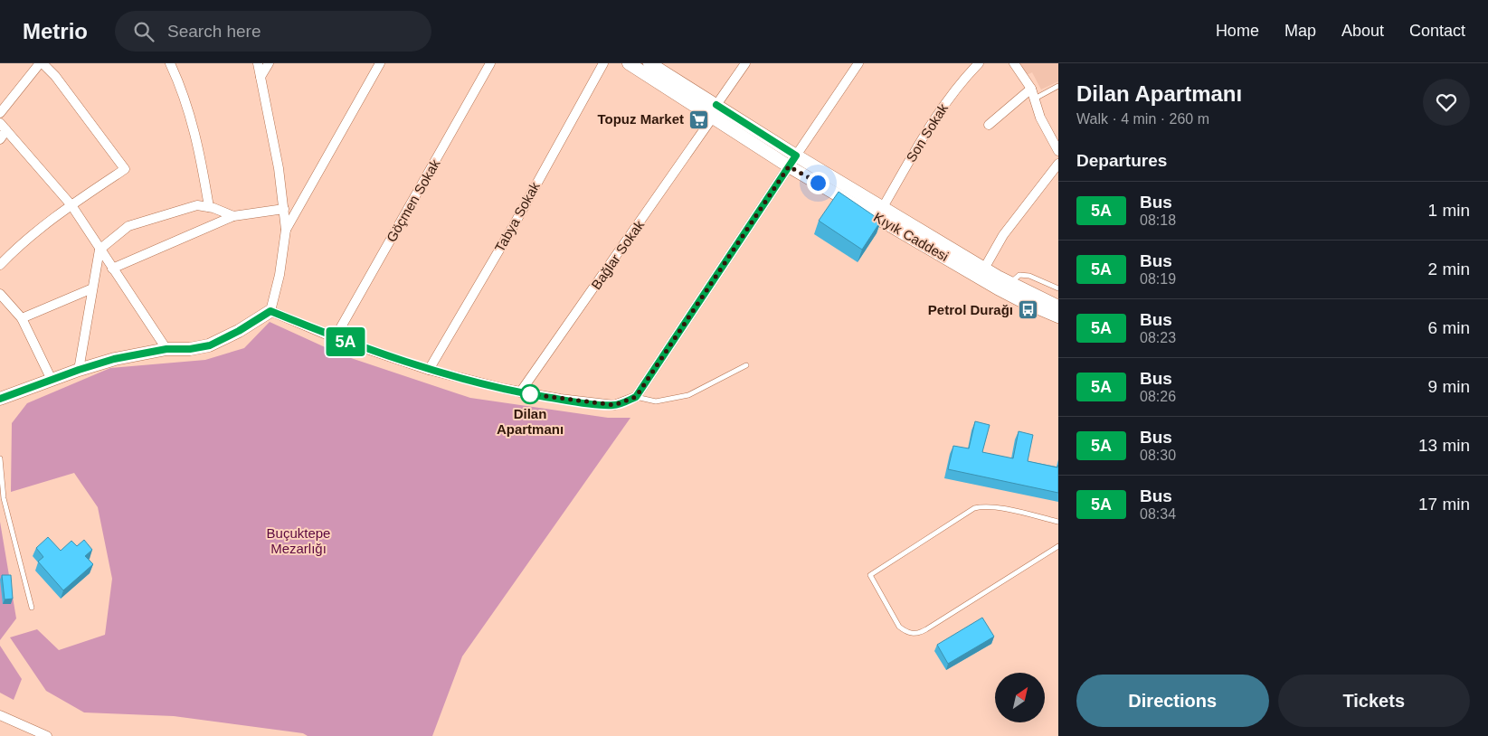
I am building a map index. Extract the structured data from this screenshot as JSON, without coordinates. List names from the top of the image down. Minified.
{"streets":{"main road":["Kıyık Caddesi"],"street":["Son Sokak","Göçmen Sokak","Tabya Sokak","Bağlar Sokak"]},"crossings":[["Son Sokak","Kıyık Caddesi"],["Kıyık Caddesi","Bağlar Sokak"]],"parks":["Buçuktepe Mezarlığı"],"places":{"supermarket":["Topuz Market"],"bus stop":["Petrol Durağı"],"other":["Dilan Apartmanı"]},"lines":["bus line 5A"],"north":"top right","page":{"header":"Metrio","search":"Search here","nav":["Home","Map","About","Contact"],"on_map":"5A","heading":[["Dilan Apartmanı","Walk · 4 min · 260 m"],"Departures"],"list":[{"mark":"5A","name":"Bus","note":"08:18","value":"1 min"},{"mark":"5A","name":"Bus","note":"08:19","value":"2 min"},{"mark":"5A","name":"Bus","note":"08:23","value":"6 min"},{"mark":"5A","name":"Bus","note":"08:26","value":"9 min"},{"mark":"5A","name":"Bus","note":"08:30","value":"13 min"},{"mark":"5A","name":"Bus","note":"08:34","value":"17 min"}],"buttons":["Directions","Tickets"]}}
